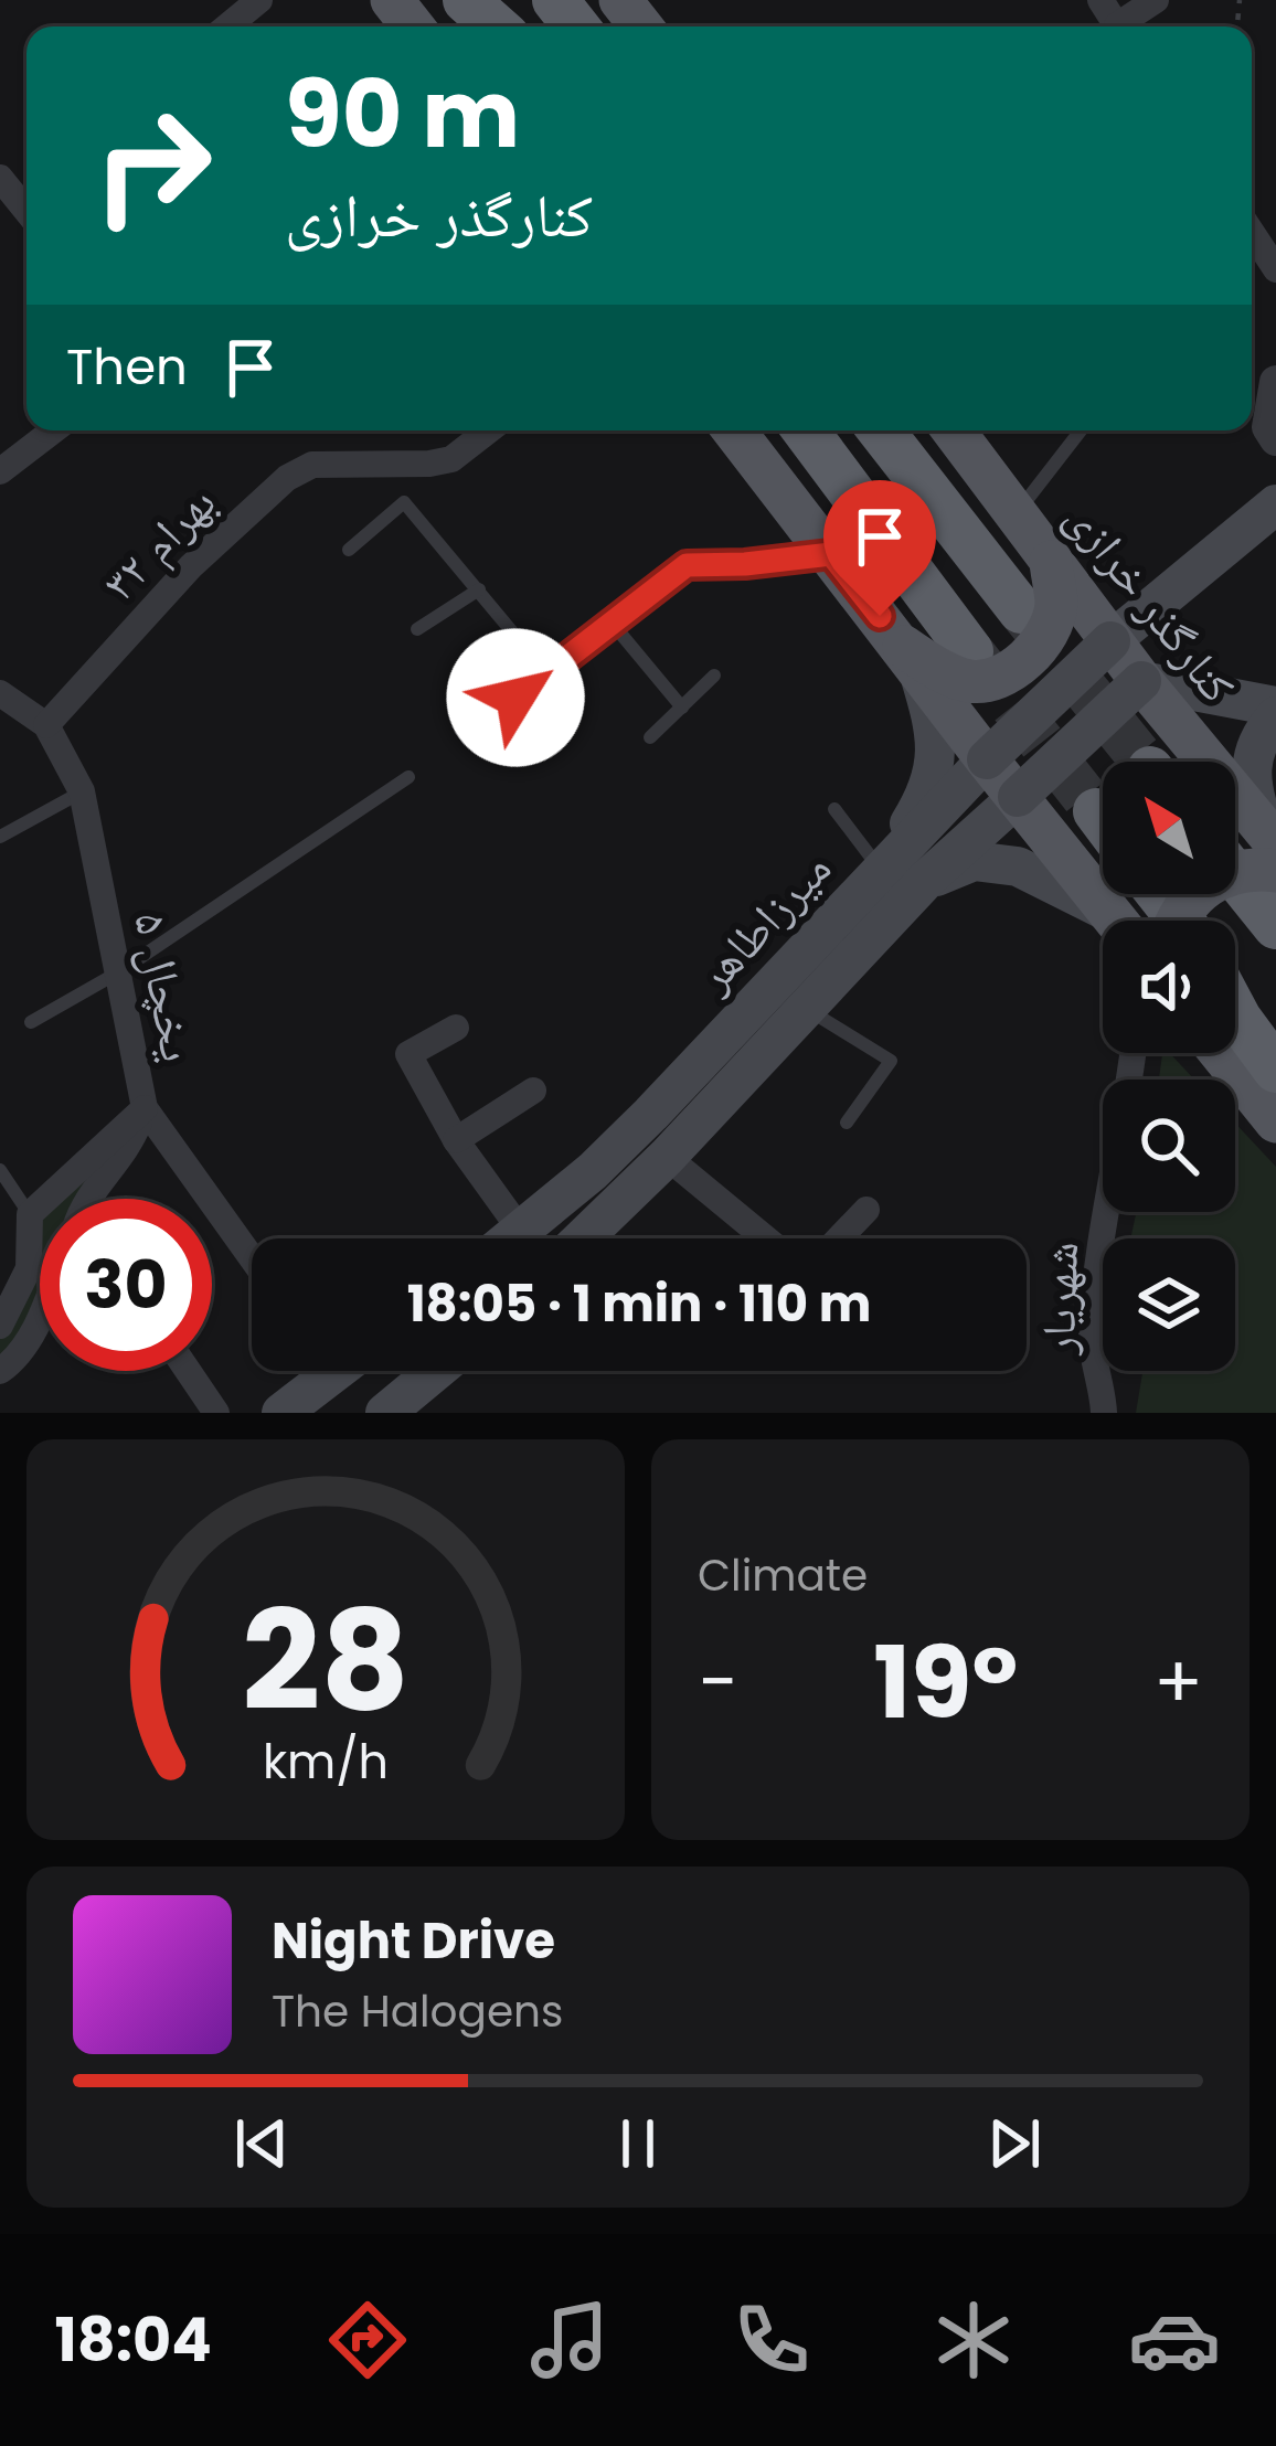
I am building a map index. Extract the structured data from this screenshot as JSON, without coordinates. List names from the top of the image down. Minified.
{"streets":{"main road":["کنارگذر خرازی","میرزاطاهر"],"street":["بهرام ۳۲","یخچال ۵","شهریار"]},"crossings":[["بهرام ۳۲","یخچال ۵"],["کنارگذر خرازی","میرزاطاهر"]],"north":"top left","page":{"turn":["90 m","کنارگذر خرازی"],"then":"Then","limit":"30","trip":"18:05 · 1 min · 110 m","tile":"Climate","heat":["−","19°","+"],"song":["Night Drive","The Halogens"],"tabs":"18:04","gauge":["28","km/h"]}}
